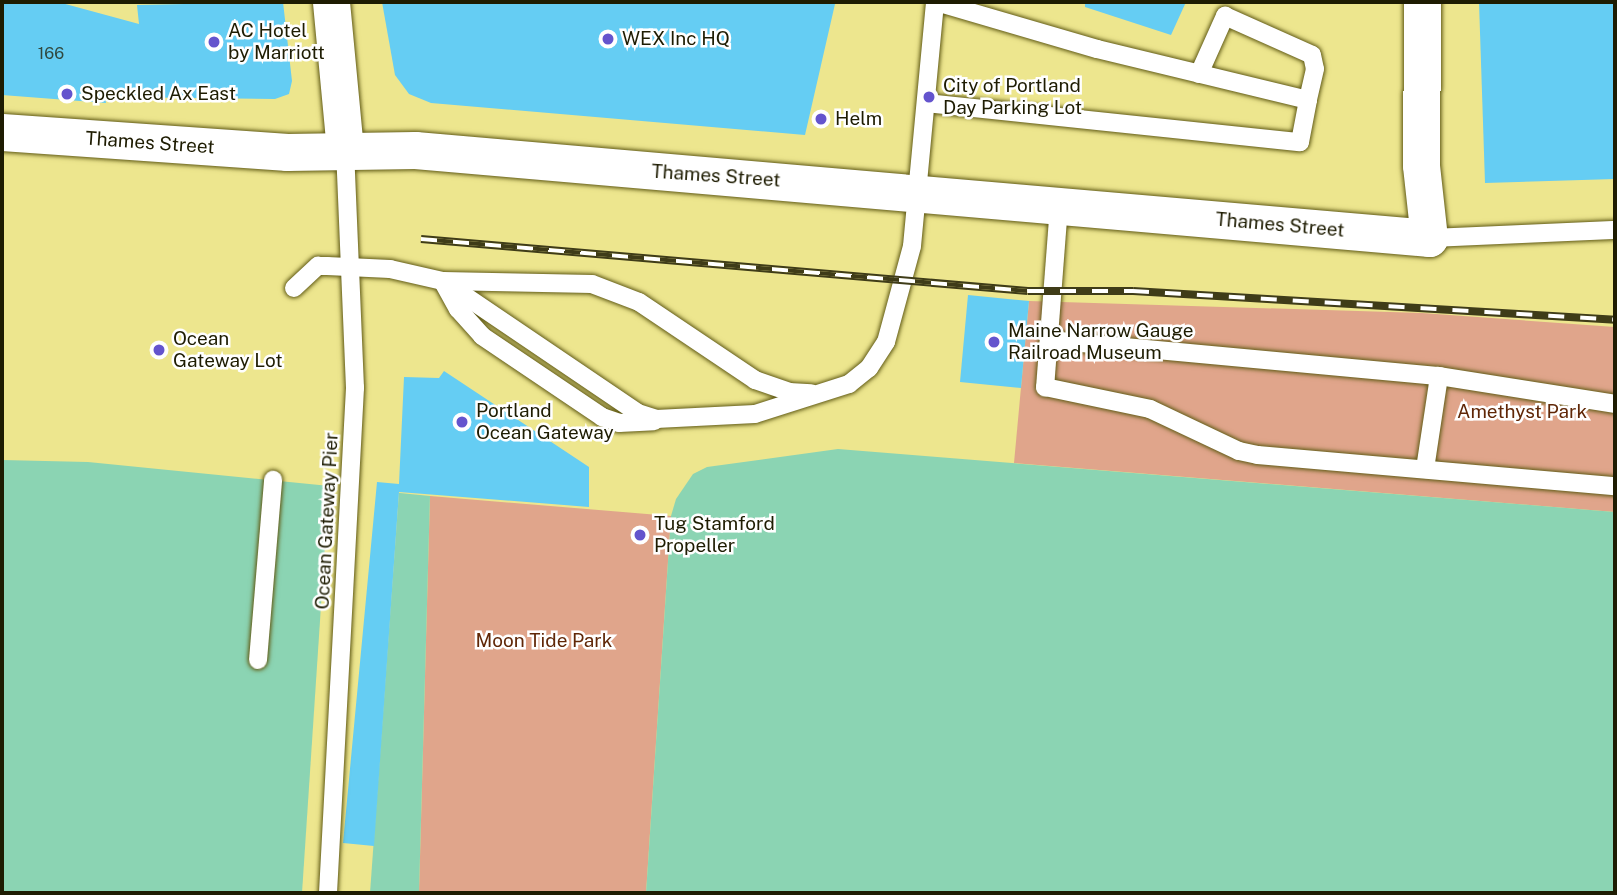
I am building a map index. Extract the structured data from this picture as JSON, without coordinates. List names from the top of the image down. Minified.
{"streets":{"street":["Thames Street"],"lane":["Ocean Gateway Pier"]},"crossings":[["Thames Street","Ocean Gateway Pier"]],"parks":["Amethyst Park","Moon Tide Park"],"places":["WEX Inc HQ","AC Hotel by Marriott","Speckled Ax East","City of Portland Day Parking Lot","Helm","Maine Narrow Gauge Railroad Museum","Ocean Gateway Lot","Portland Ocean Gateway","Tug Stamford Propeller"],"house_numbers":["166"]}
